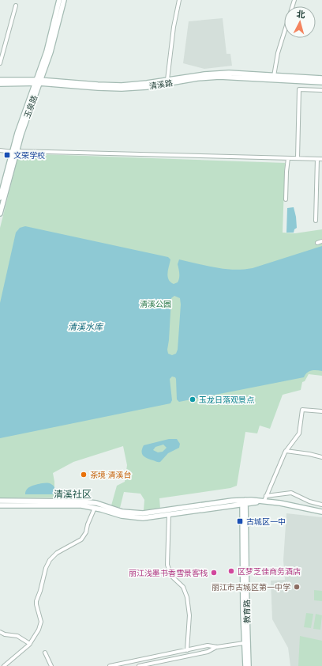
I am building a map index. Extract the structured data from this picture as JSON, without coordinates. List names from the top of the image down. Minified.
{"streets":{"street":["清溪路","玉泉路","教育路"]},"crossings":[["清溪路","玉泉路"]],"districts":["清溪社区"],"water":["清溪水库"],"parks":["清溪公园"],"places":{"transit":["文荣学校","古城区一中"],"other":["玉龙日落观景点","茶境·清溪台","区梦芝佳商务酒店","丽江浅墨书香雪景客栈","丽江市古城区第一中学"]},"north":"top"}
